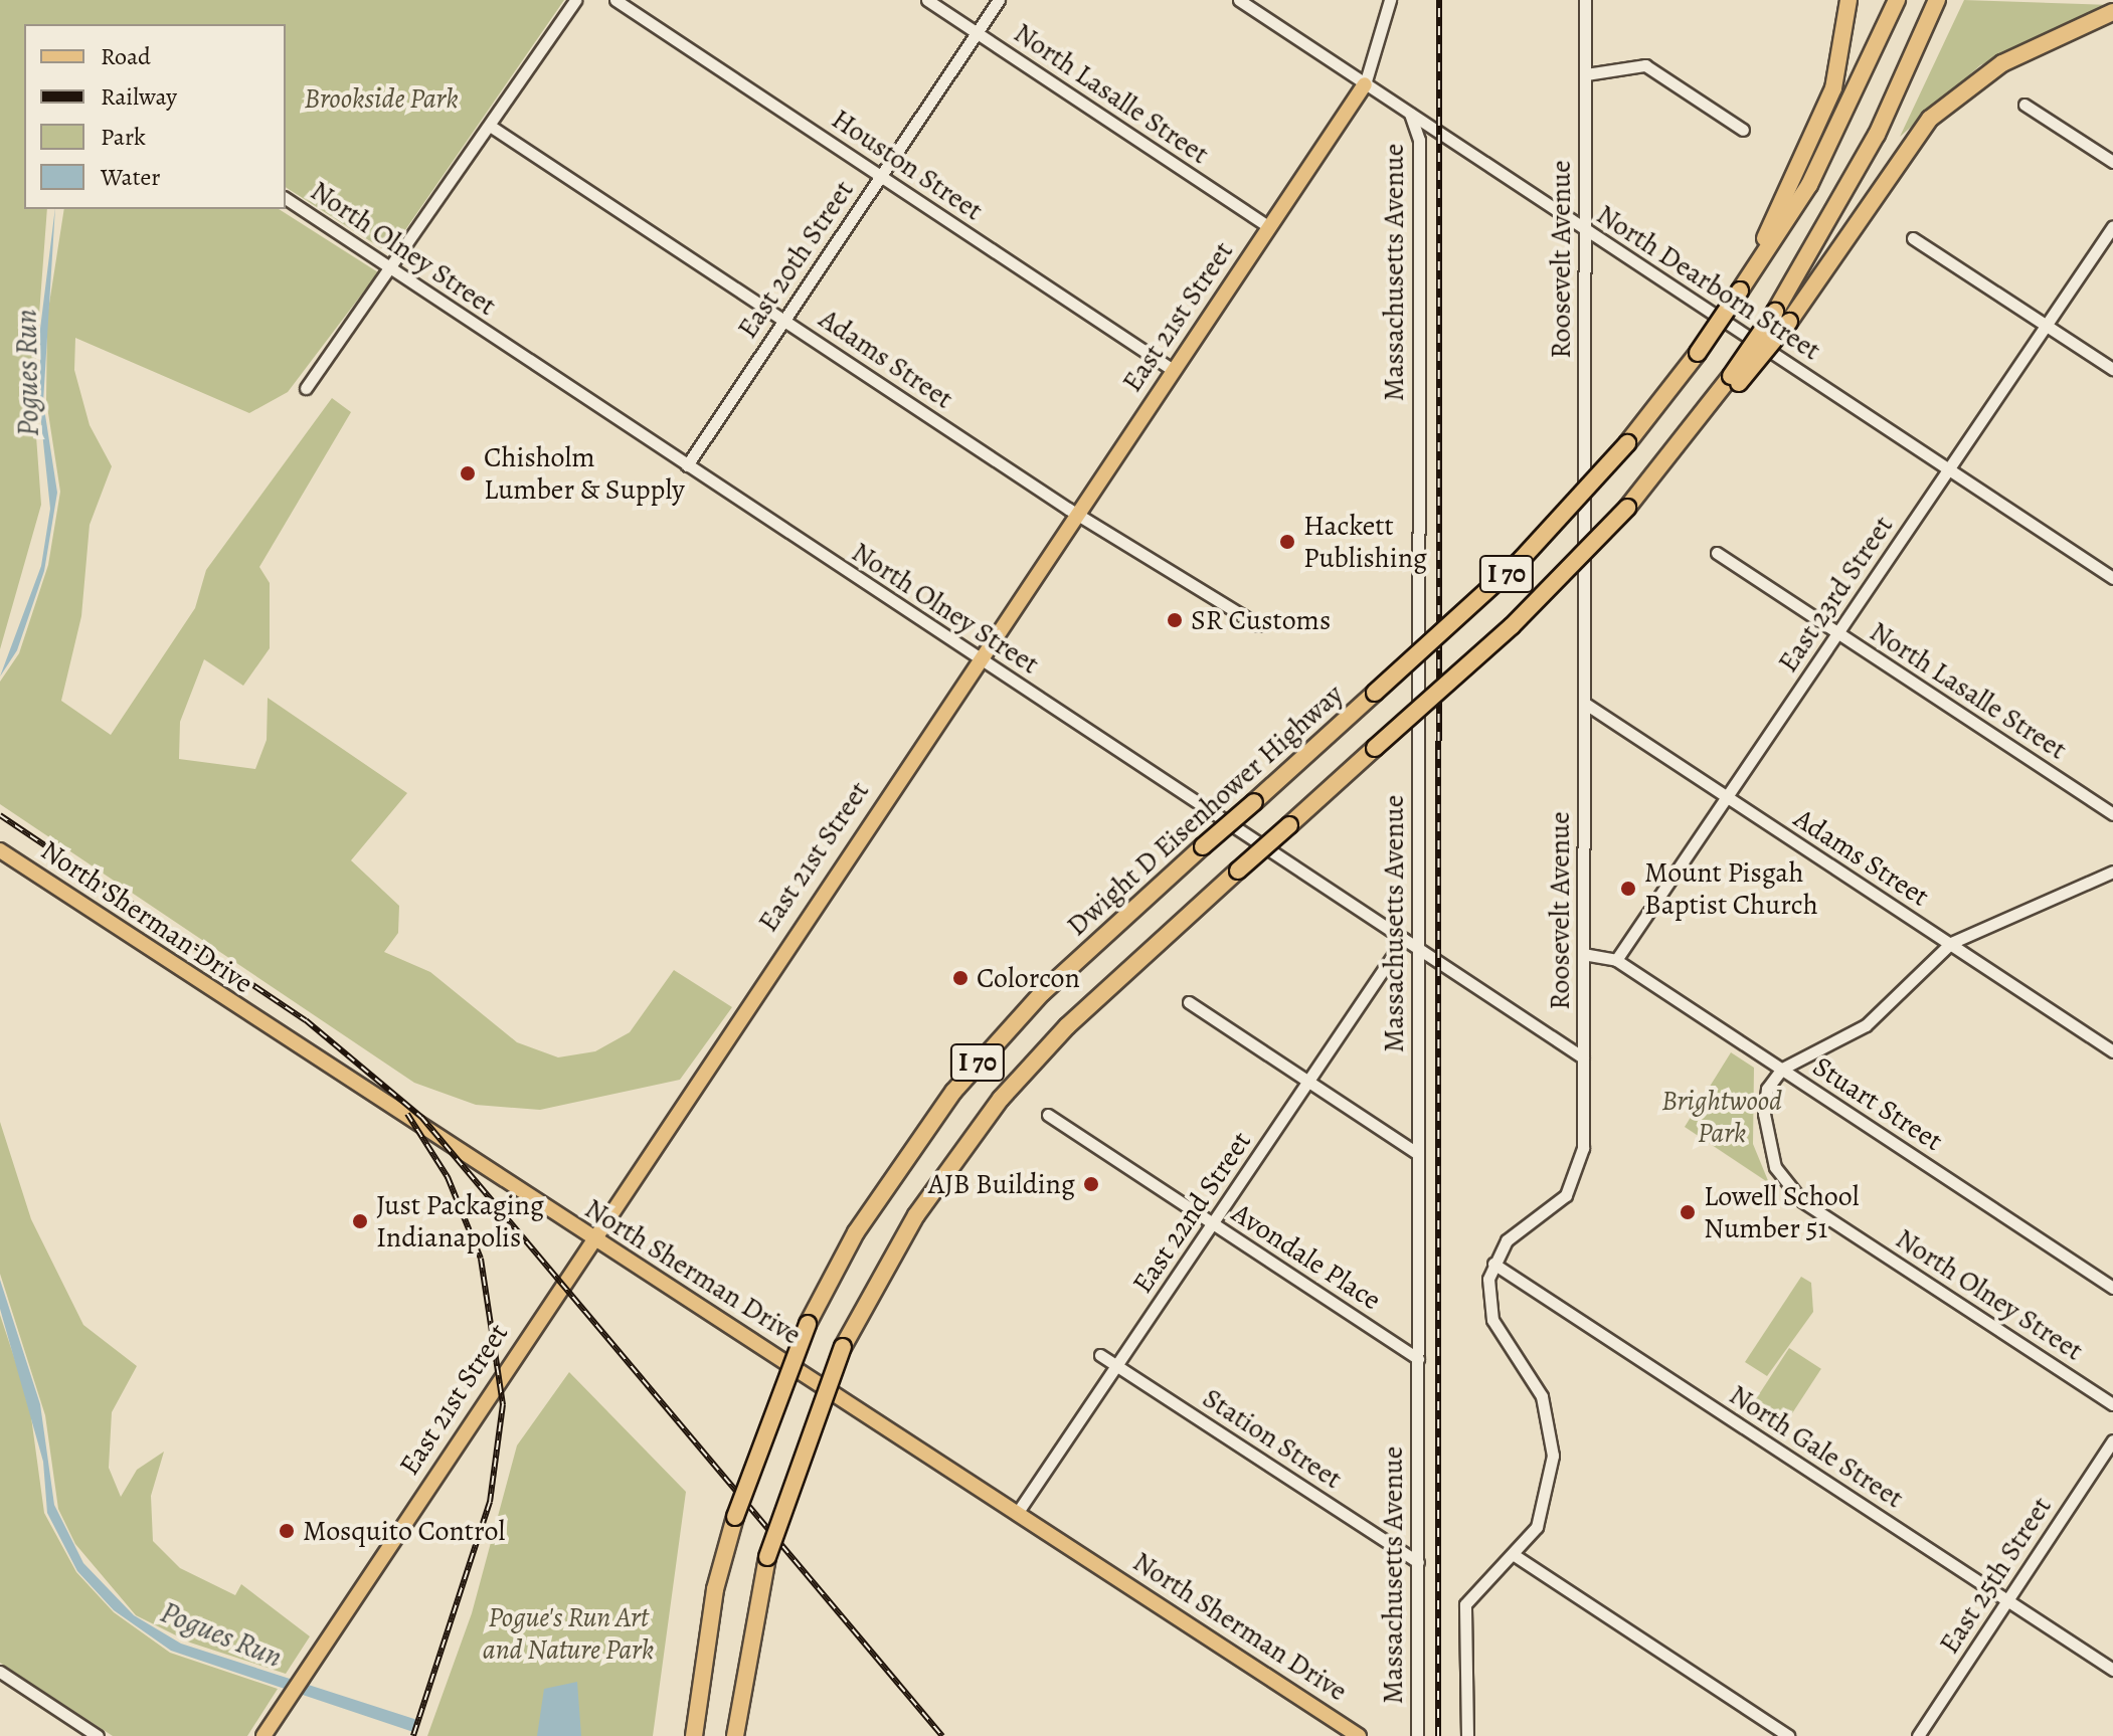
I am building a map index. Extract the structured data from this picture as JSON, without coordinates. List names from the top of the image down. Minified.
{"streets":{"highway":["I 70","Dwight D Eisenhower Highway"],"main road":["East 21st Street","North Sherman Drive"],"street":["North Lasalle Street","Houston Street","North Olney Street","East 20th Street","Roosevelt Avenue","Massachusetts Avenue","North Dearborn Street","Adams Street","East 23rd Street","Stuart Street","East 22nd Street","Avondale Place","Station Street","North Gale Street","East 25th Street"]},"crossings":[["North Lasalle Street","East 20th Street"],["North Lasalle Street","East 21st Street"],["North Lasalle Street","East 23rd Street"],["Houston Street","East 20th Street"],["Houston Street","East 21st Street"],["North Olney Street","East 20th Street"],["North Olney Street","Roosevelt Avenue"],["North Olney Street","Massachusetts Avenue"],["North Olney Street","East 21st Street"],["North Olney Street","Stuart Street"],["North Olney Street","East 22nd Street"],["East 20th Street","Adams Street"],["Roosevelt Avenue","North Dearborn Street"],["Roosevelt Avenue","Adams Street"],["Roosevelt Avenue","North Gale Street"],["Massachusetts Avenue","North Dearborn Street"],["Massachusetts Avenue","Avondale Place"],["Massachusetts Avenue","Station Street"],["North Dearborn Street","East 21st Street"],["North Dearborn Street","East 23rd Street"],["East 21st Street","Adams Street"],["East 21st Street","North Sherman Drive"],["Adams Street","East 23rd Street"],["East 23rd Street","Stuart Street"],["North Sherman Drive","East 22nd Street"],["East 22nd Street","Avondale Place"],["East 22nd Street","Station Street"],["North Gale Street","East 25th Street"]],"water":["Pogues Run"],"parks":["Brookside Park","Brightwood Park","Pogue's Run Art and Nature Park"],"places":["Chisholm Lumber & Supply","Hackett Publishing","SR Customs","Mount Pisgah Baptist Church","Colorcon","AJB Building","Lowell School Number 51","Just Packaging Indianapolis","Mosquito Control"],"legend":["Road","Railway","Park","Water"]}
